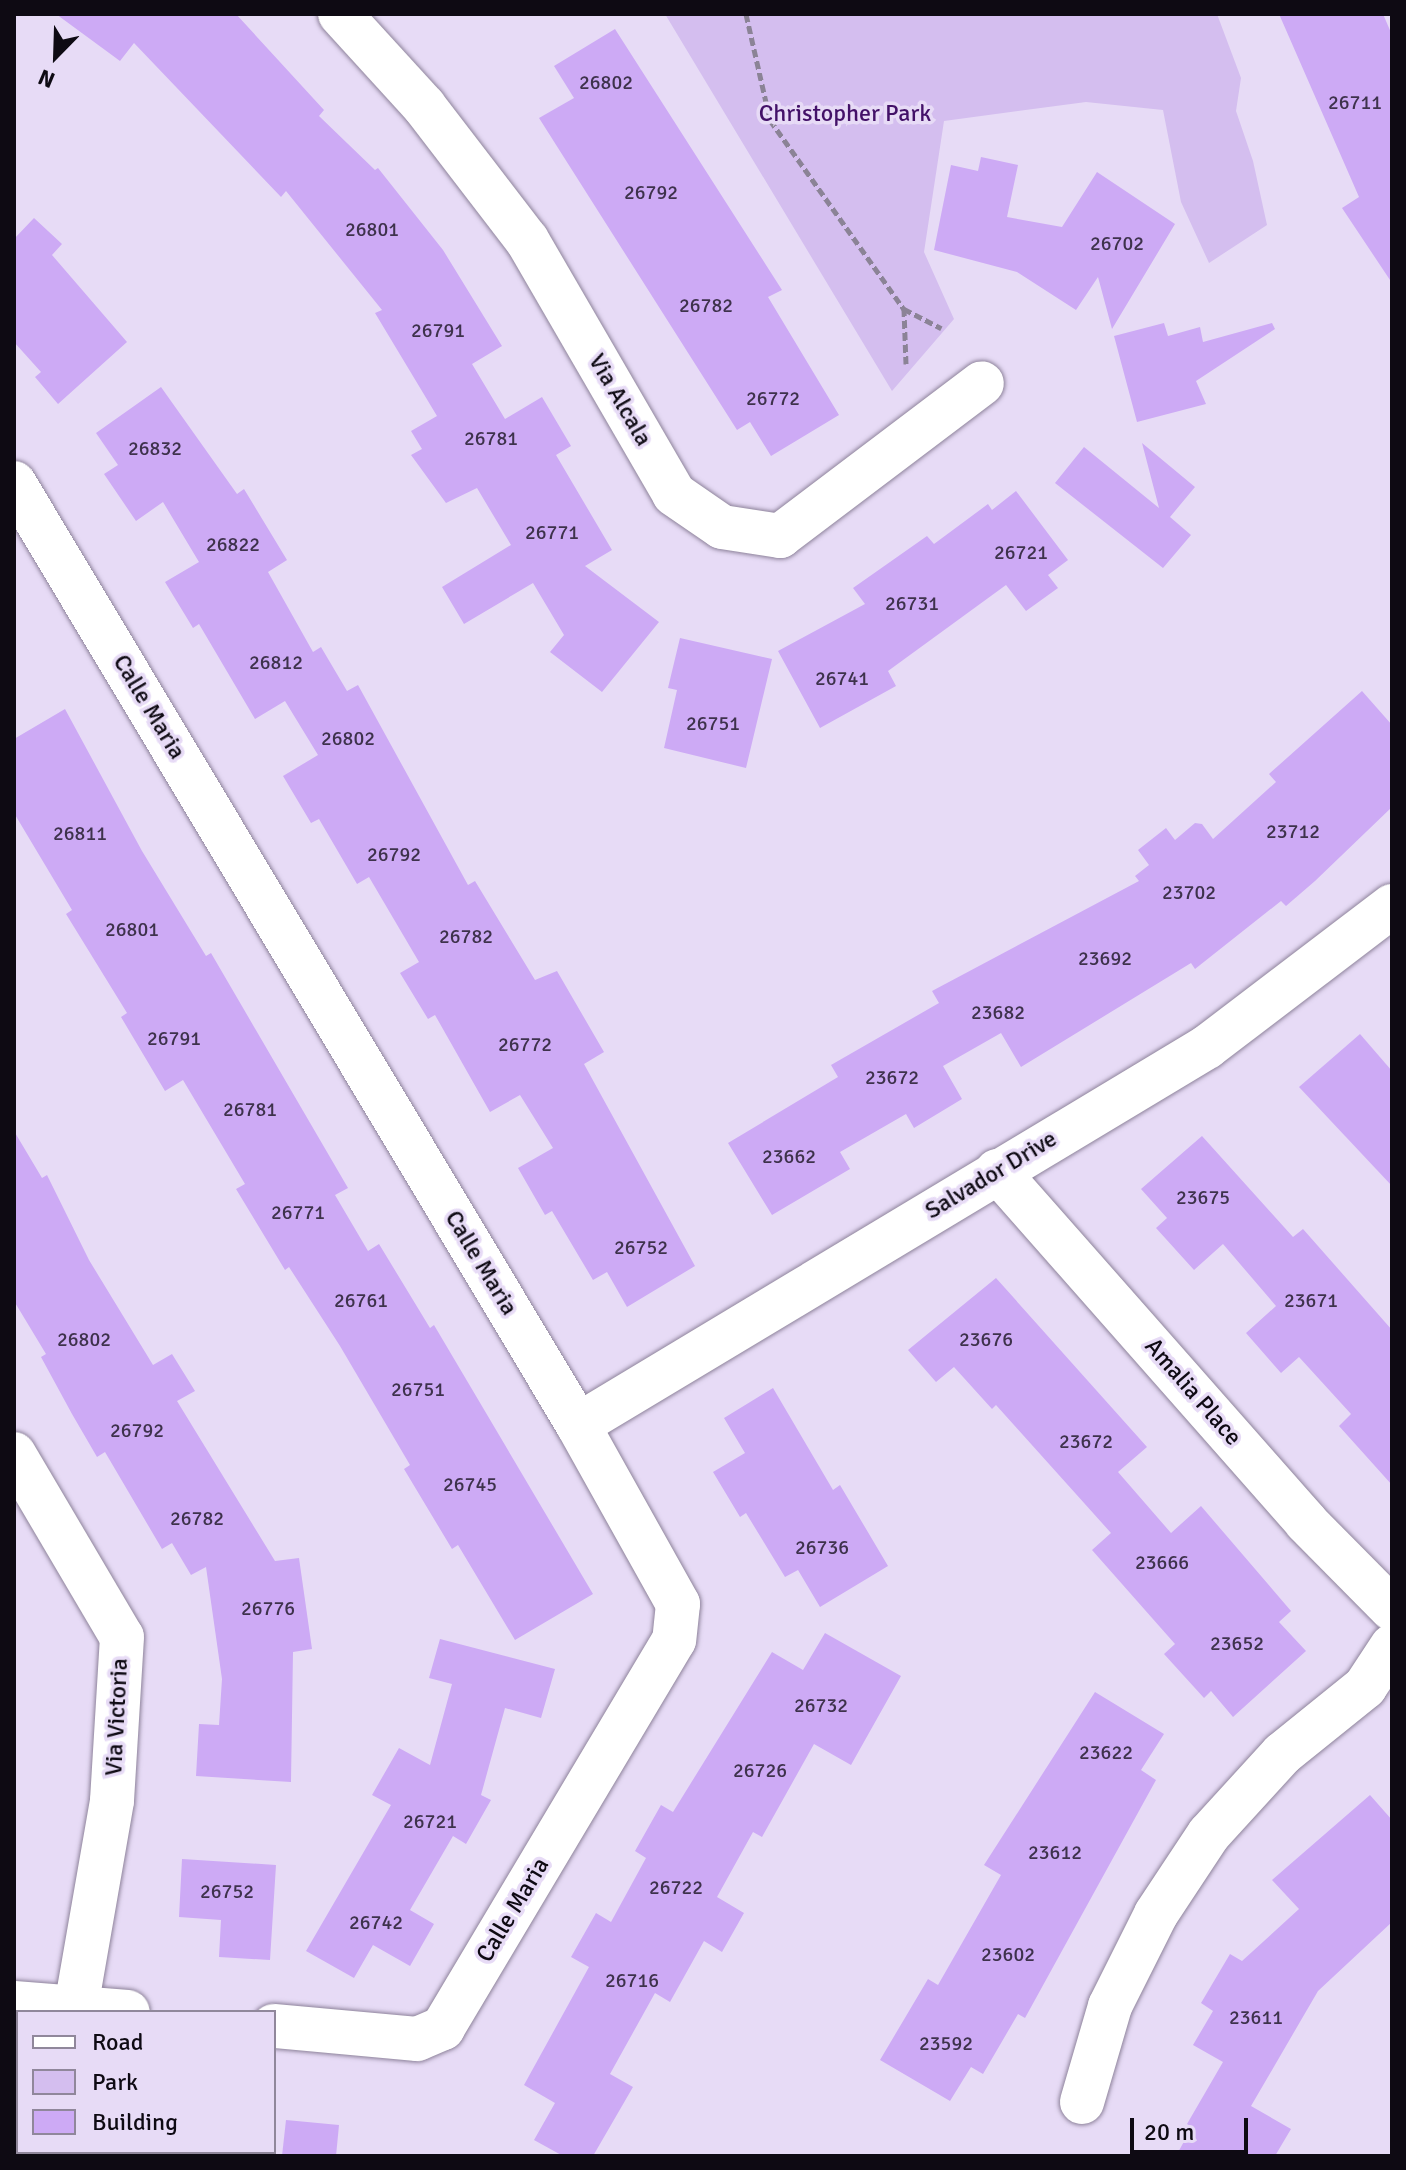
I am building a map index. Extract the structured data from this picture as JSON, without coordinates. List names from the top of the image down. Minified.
{"streets":{"street":["Via Alcala","Calle Maria","Salvador Drive","Amalia Place","Via Victoria"]},"crossings":[["Calle Maria","Salvador Drive"],["Salvador Drive","Amalia Place"]],"parks":["Christopher Park"],"house_numbers":["26802","26711","26792","26801","26702","26782","26791","26772","26781","26832","26771","26822","26721","26731","26812","26741","26751","26802","23712","26811","26792","23702","26801","26782","23692","23682","26791","26772","23672","26781","23662","23675","26771","26752","26761","23671","26802","23676","26751","26792","23672","26745","26782","26736","23666","26776","23652","26732","23622","26726","26721","23612","26722","26752","26742","23602","26716","23611","23592"],"legend":["Road","Park","Building"],"scale_bar":"20 m","north":"bottom left"}
